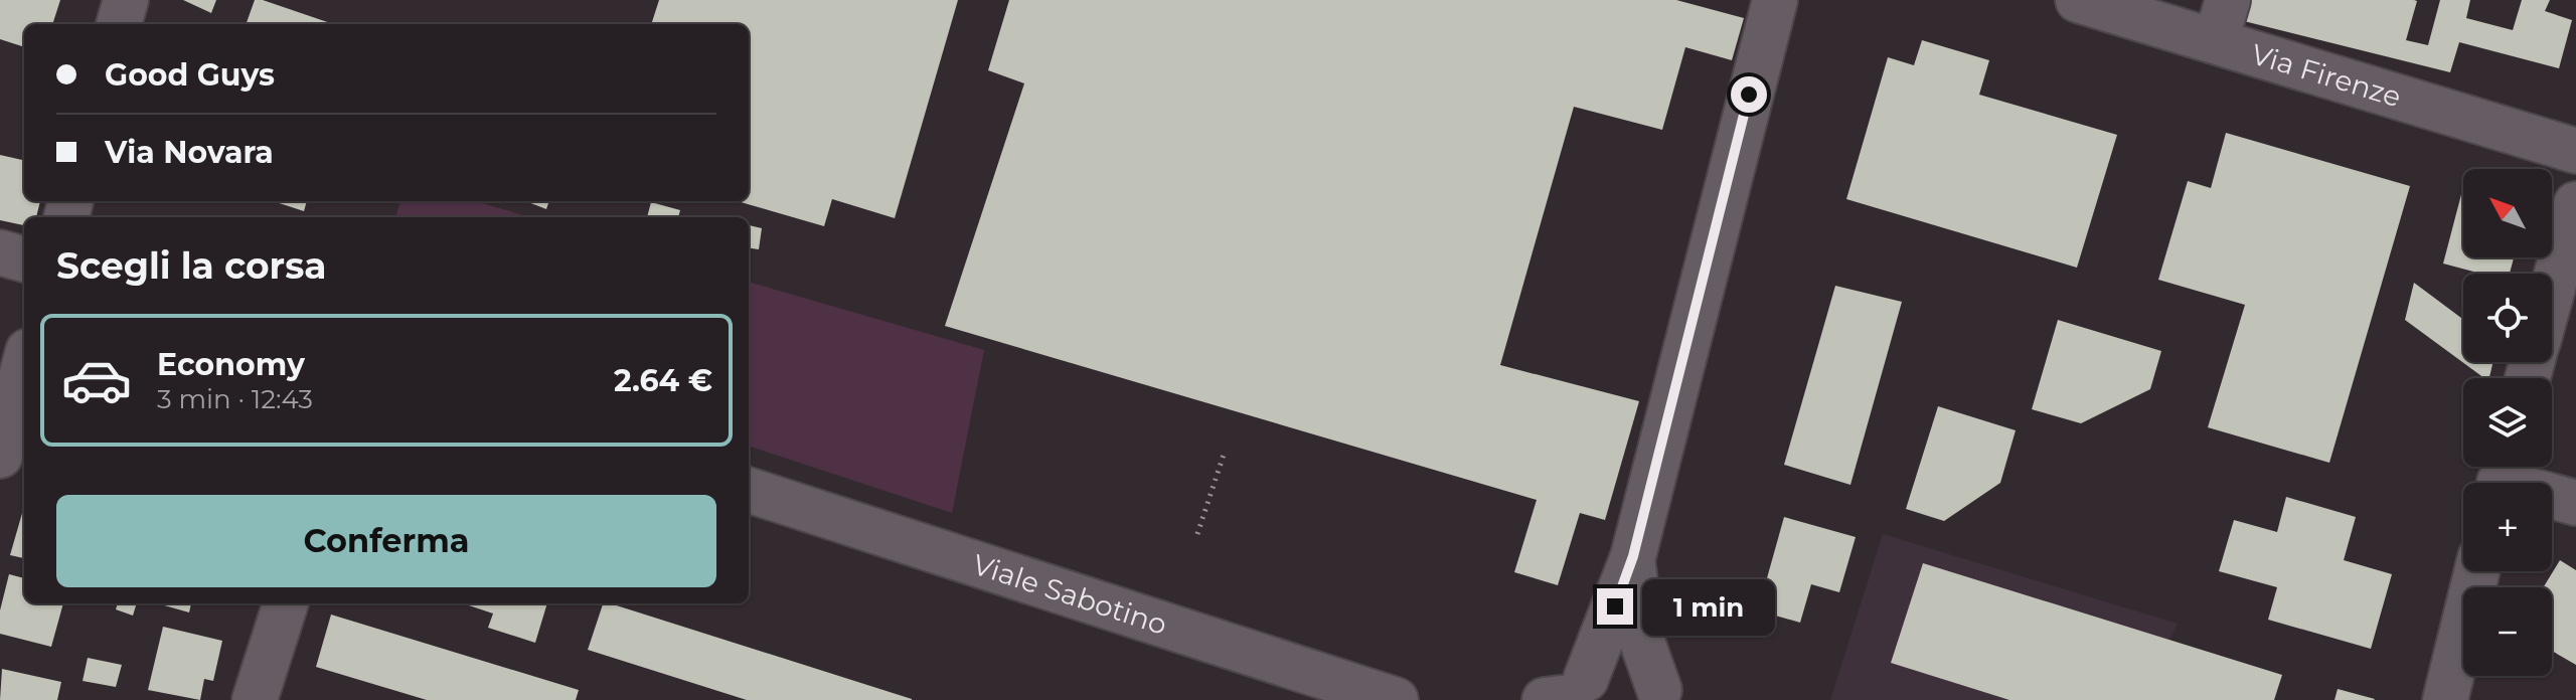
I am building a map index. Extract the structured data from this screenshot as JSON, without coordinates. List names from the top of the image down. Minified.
{"streets":{"street":["Via Firenze","Viale Sabotino"]},"north":"top left","page":{"banner":["Good Guys","Via Novara"],"map_buttons":["+","−"],"heading":"Scegli la corsa","list":[{"name":"Economy","note":"3 min · 12:43","value":"2.64 €"}],"buttons":"Conferma","bubble":"1 min"}}
